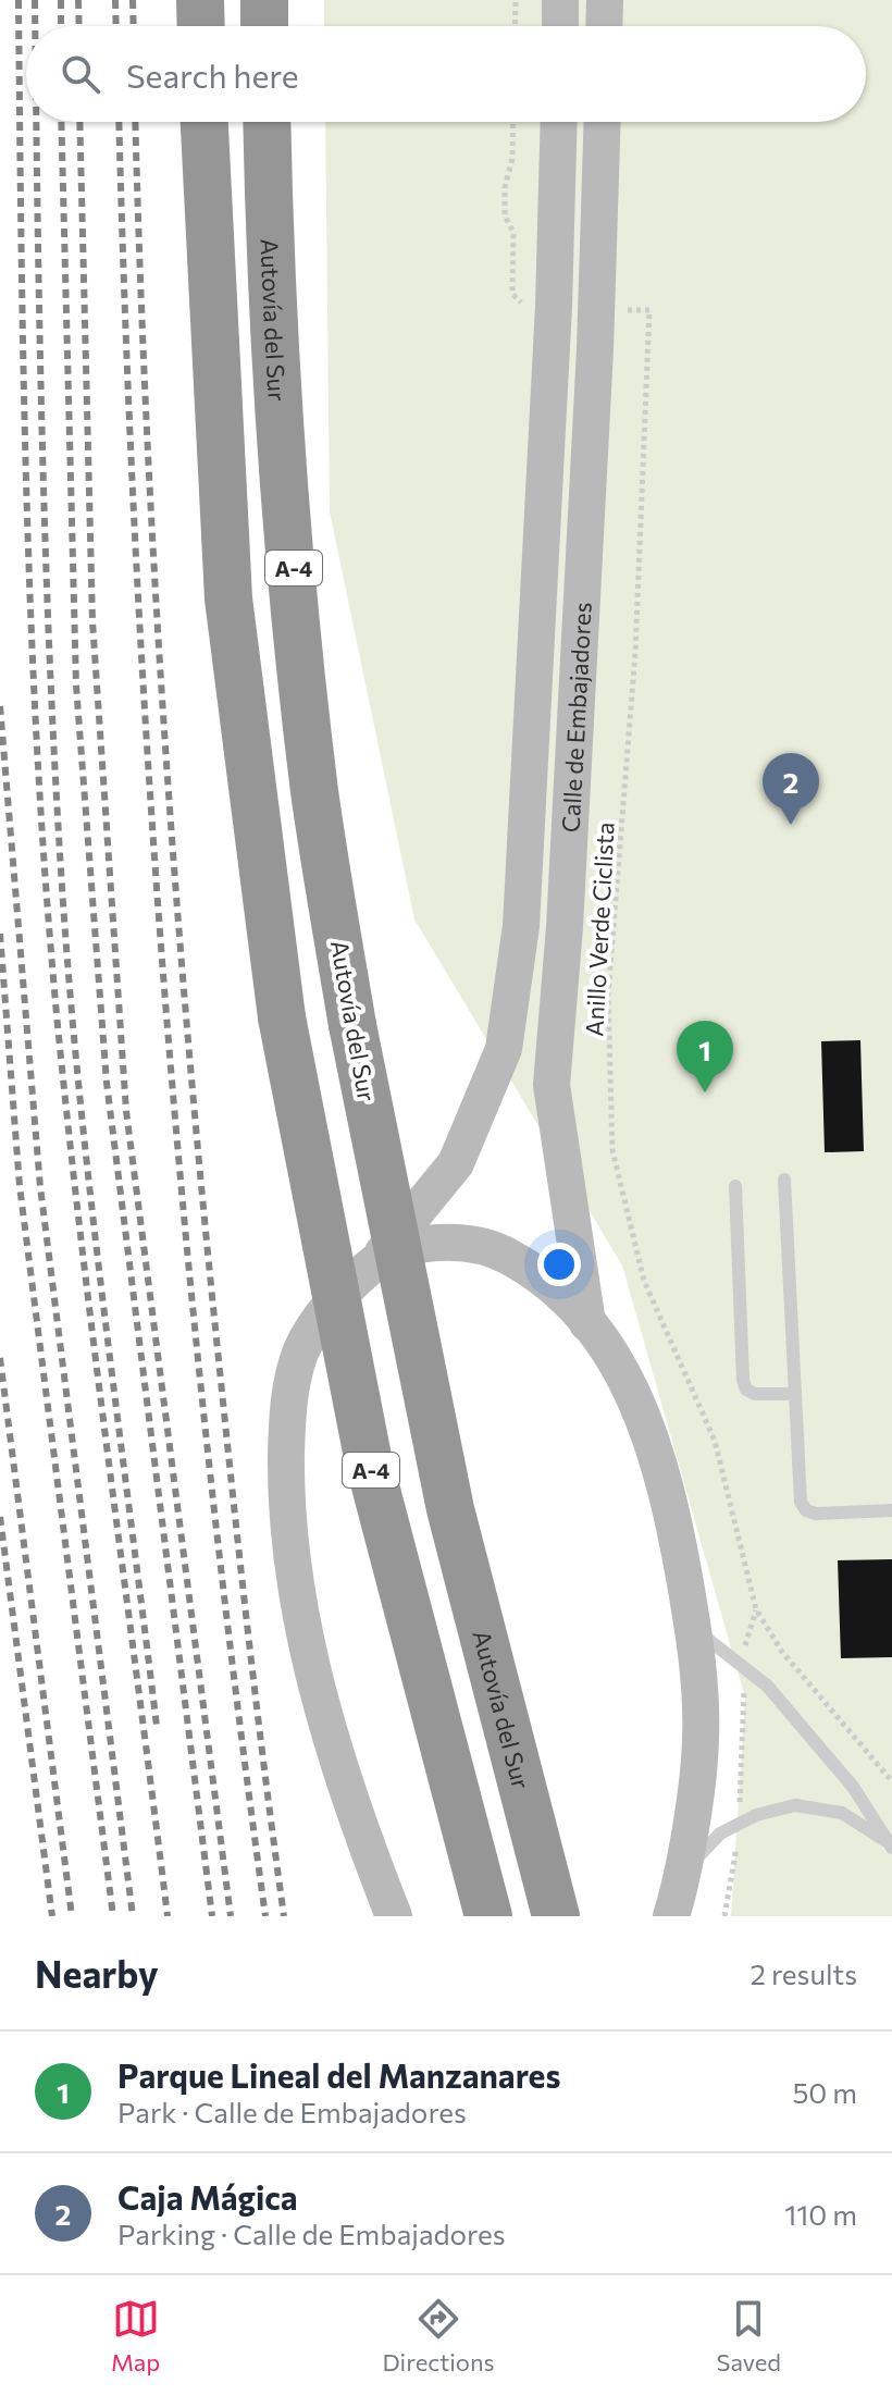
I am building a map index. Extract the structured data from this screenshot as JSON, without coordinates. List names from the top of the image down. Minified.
{"streets":{"highway":["Autovía del Sur","A-4"],"main road":["Calle de Embajadores"],"path":["Anillo Verde Ciclista"]},"page":{"search":"Search here","pins":["2","1"],"heading":["Nearby","2 results"],"list":[{"mark":"1","name":"Parque Lineal del Manzanares","note":"Park · Calle de Embajadores","value":"50 m"},{"mark":"2","name":"Caja Mágica","note":"Parking · Calle de Embajadores","value":"110 m"}],"nav":["Map","Directions","Saved"]}}
